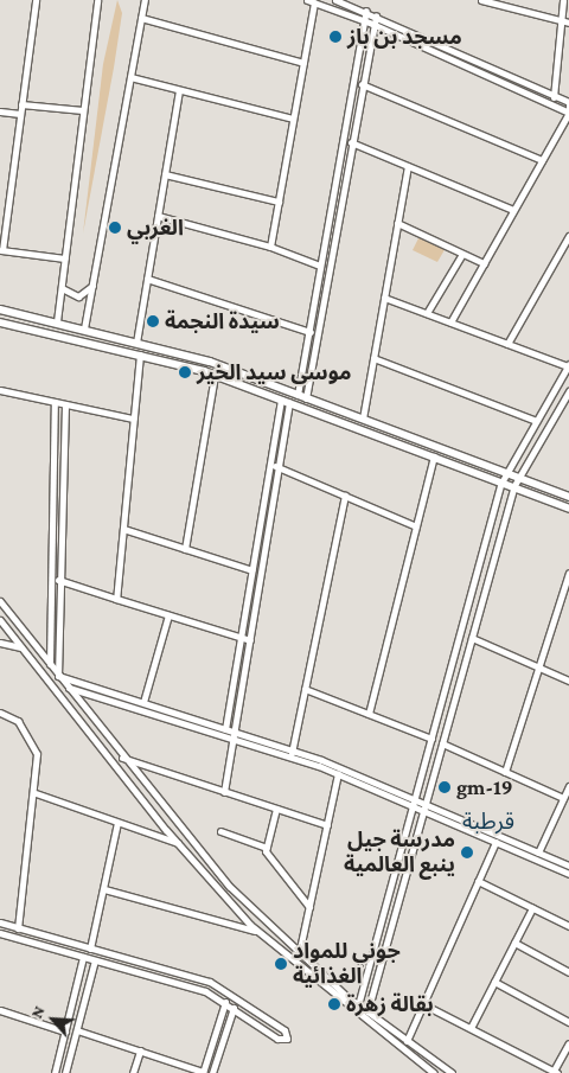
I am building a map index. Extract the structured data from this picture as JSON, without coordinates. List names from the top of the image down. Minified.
{"districts":["قرطبة"],"places":["مسجد بن باز","الغربي","سيدة النجمة","موسى سيد الخير","gm-19","مدرسة جيل ينبع العالمية","جوني للمواد الغذائية","بقالة زهرة"],"north":"top left"}
